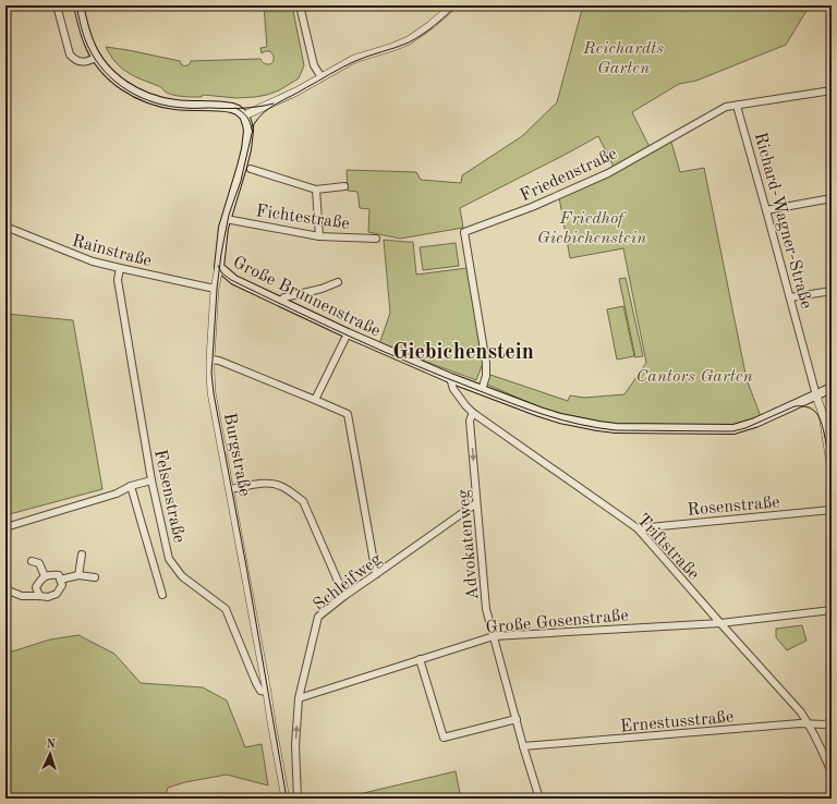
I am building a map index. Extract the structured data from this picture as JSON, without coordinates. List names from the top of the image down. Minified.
{"streets":{"main road":["Große Brunnenstraße","Burgstraße"],"street":["Friedenstraße","Fichtestraße","Richard-Wagner-Straße","Rainstraße","Felsenstraße","Rosenstraße","Advokatenweg","Triftstraße","Schleifweg","Große Gosenstraße","Ernestusstraße"]},"crossings":[["Friedenstraße","Richard-Wagner-Straße"],["Friedenstraße","Große Brunnenstraße"],["Fichtestraße","Burgstraße"],["Richard-Wagner-Straße","Große Brunnenstraße"],["Rainstraße","Burgstraße"],["Rainstraße","Felsenstraße"],["Große Brunnenstraße","Burgstraße"],["Große Brunnenstraße","Triftstraße"],["Burgstraße","Felsenstraße"],["Rosenstraße","Triftstraße"],["Advokatenweg","Triftstraße"],["Advokatenweg","Schleifweg"],["Advokatenweg","Große Gosenstraße"],["Advokatenweg","Ernestusstraße"],["Triftstraße","Große Gosenstraße"],["Triftstraße","Ernestusstraße"],["Schleifweg","Große Gosenstraße"]],"districts":["Giebichenstein"],"parks":["Reichardts Garten","Friedhof Giebichenstein","Cantors Garten"],"north":"top"}
